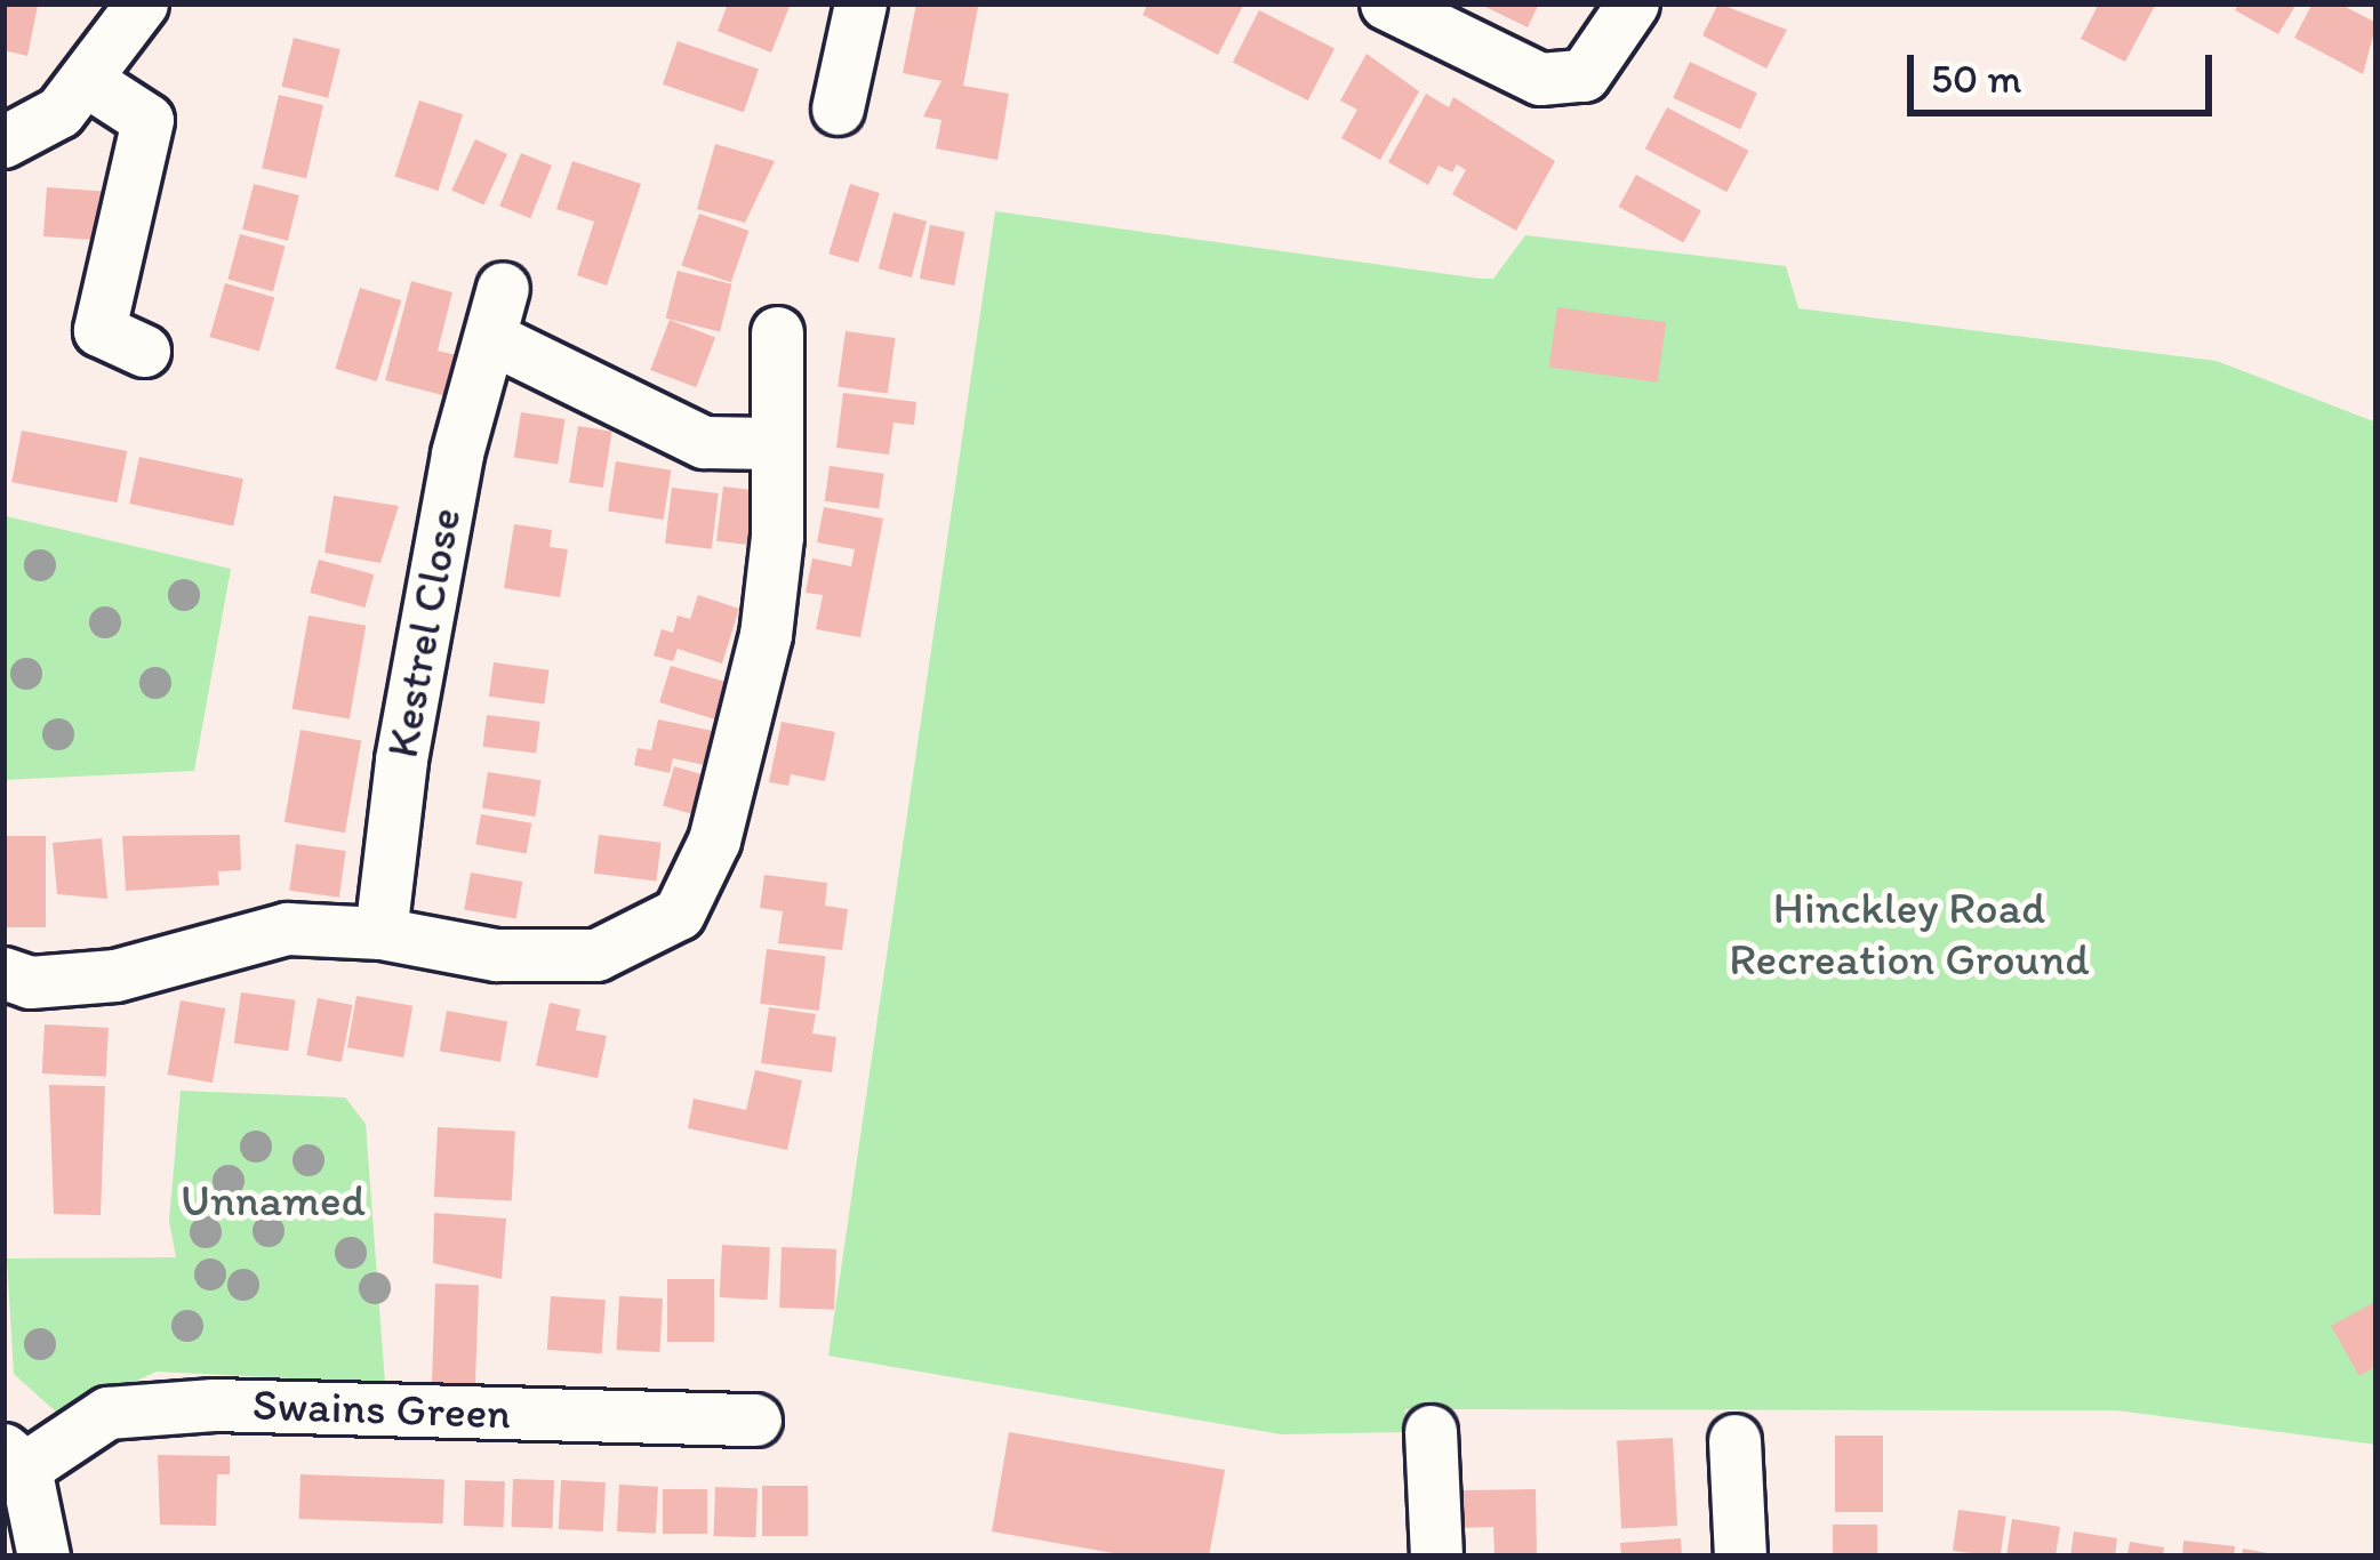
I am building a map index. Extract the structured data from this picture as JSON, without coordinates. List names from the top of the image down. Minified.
{"streets":{"street":["Kestrel Close","Swains Green"]},"parks":["Hinckley Road Recreation Ground","Unnamed"],"scale_bar":"50 m"}
